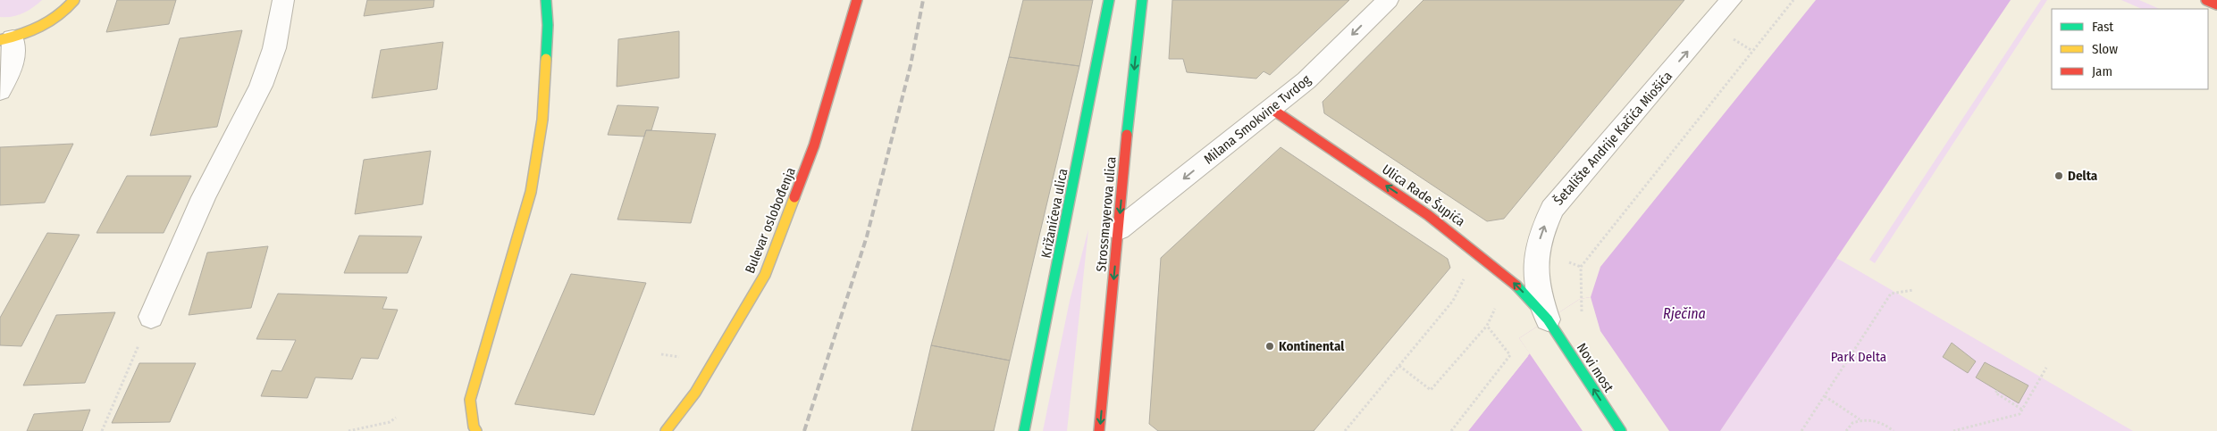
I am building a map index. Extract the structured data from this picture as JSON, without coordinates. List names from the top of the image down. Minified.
{"streets":{"street":["Milana Smokvine Tvrdog","Šetalište Andrije Kačića Miošića","Ulica Rade Šupića","Križanićeva ulica","Strossmayerova ulica","Bulevar oslobođenja","Novi most"]},"crossings":[["Milana Smokvine Tvrdog","Ulica Rade Šupića"],["Milana Smokvine Tvrdog","Strossmayerova ulica"],["Šetalište Andrije Kačića Miošića","Ulica Rade Šupića"],["Šetalište Andrije Kačića Miošića","Novi most"],["Ulica Rade Šupića","Novi most"]],"one_way":["Milana Smokvine Tvrdog","Šetalište Andrije Kačića Miošića","Ulica Rade Šupića","Strossmayerova ulica","Novi most"],"water":["Rječina"],"parks":["Park Delta"],"places":["Delta","Kontinental"],"legend":["Fast","Slow","Jam"]}
